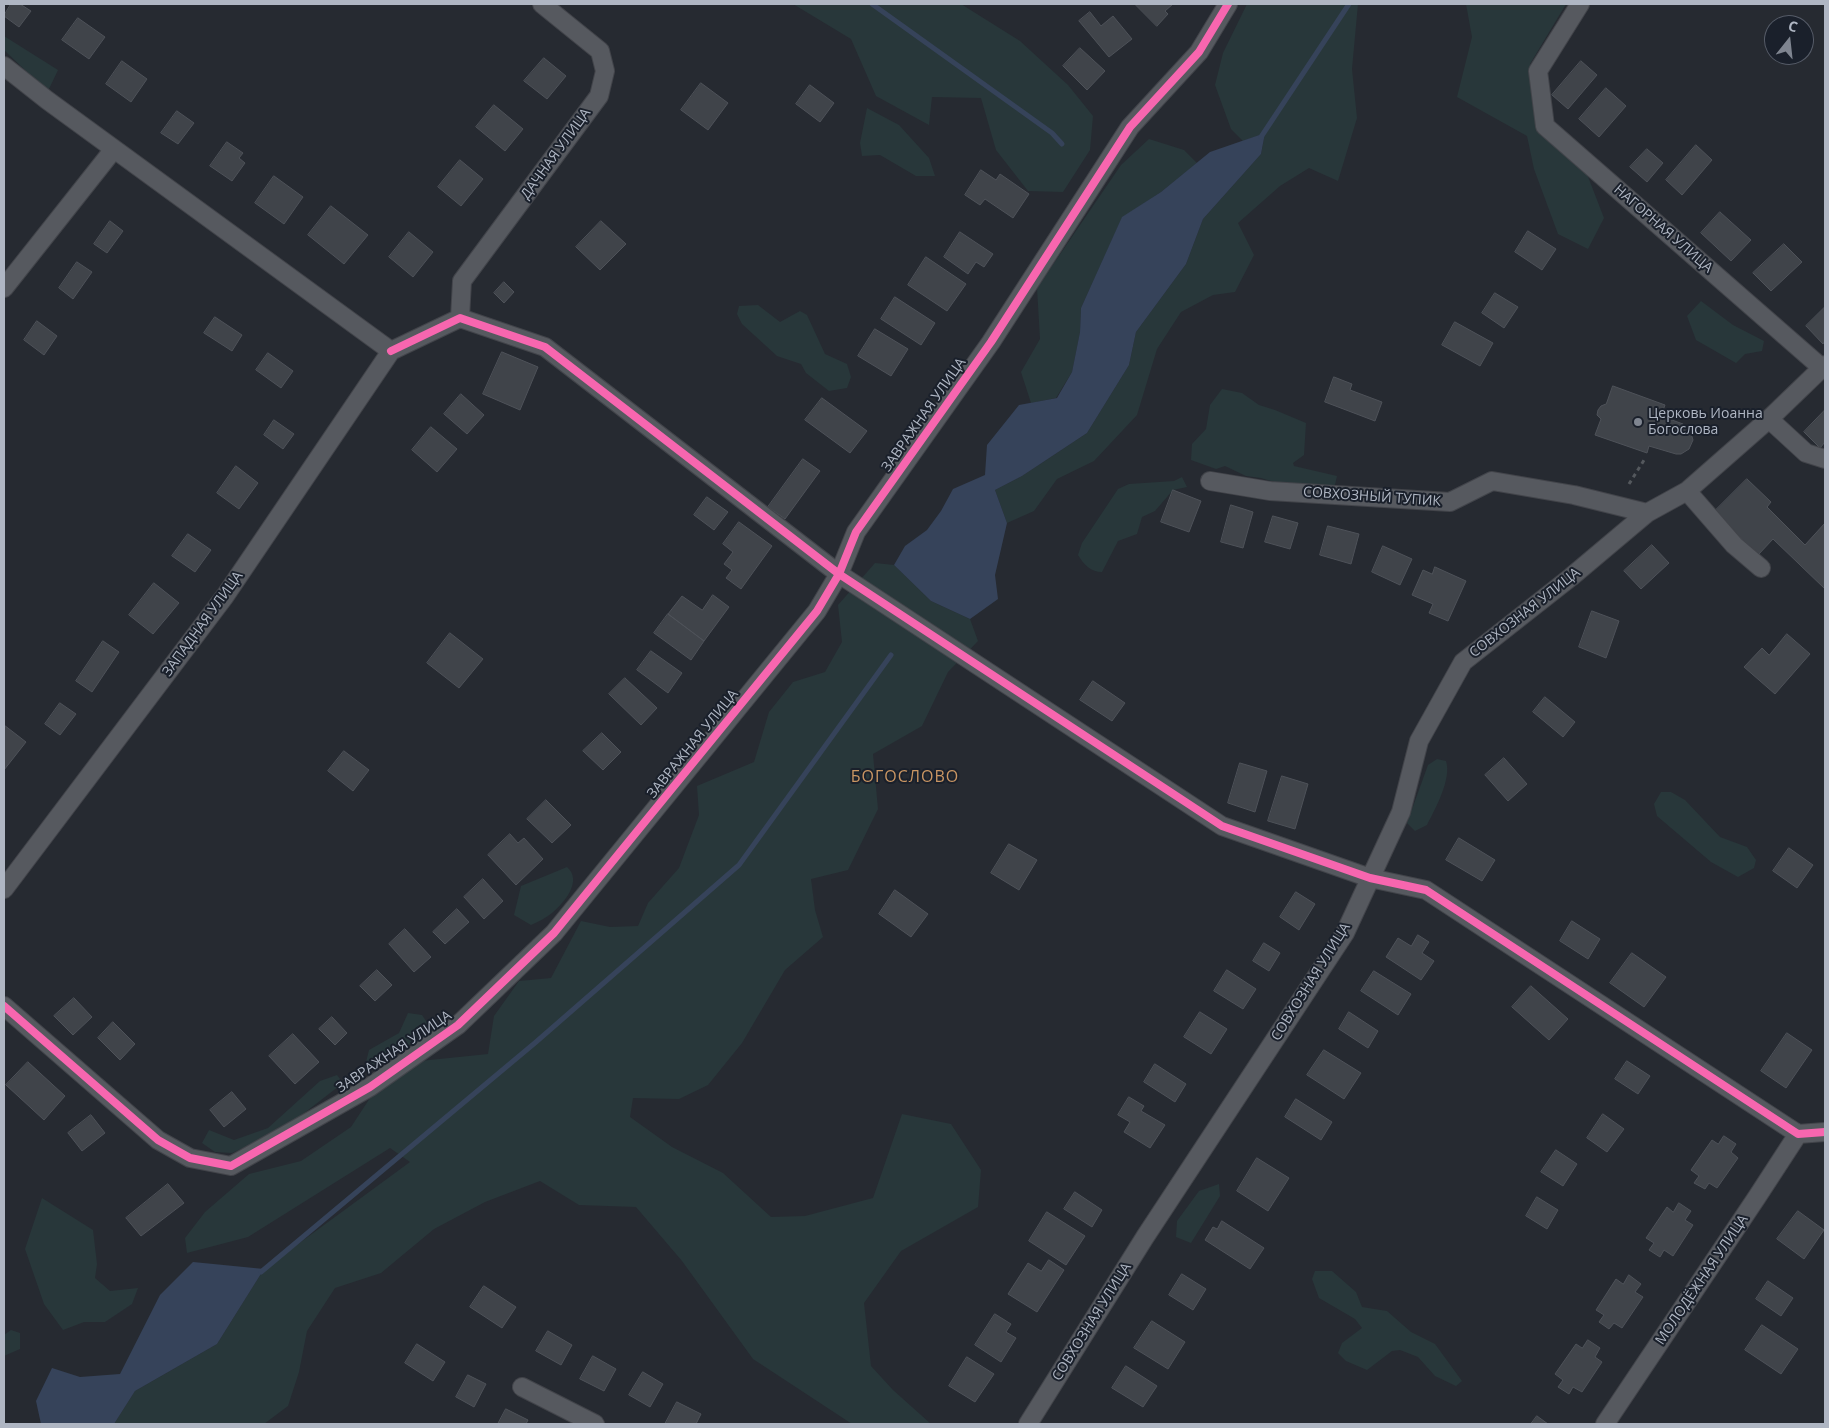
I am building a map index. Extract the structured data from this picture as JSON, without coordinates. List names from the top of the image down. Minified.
{"streets":{"street":["ДАЧНАЯ УЛИЦА","НАГОРНАЯ УЛИЦА","ЗАВРАЖНАЯ УЛИЦА","СОВХОЗНЫЙ ТУПИК","СОВХОЗНАЯ УЛИЦА","ЗАПАДНАЯ УЛИЦА","МОЛОДЁЖНАЯ УЛИЦА"]},"crossings":[["НАГОРНАЯ УЛИЦА","СОВХОЗНАЯ УЛИЦА"],["СОВХОЗНЫЙ ТУПИК","СОВХОЗНАЯ УЛИЦА"]],"districts":["БОГОСЛОВО"],"places":["Церковь Иоанна Богослова"],"north":"top"}
